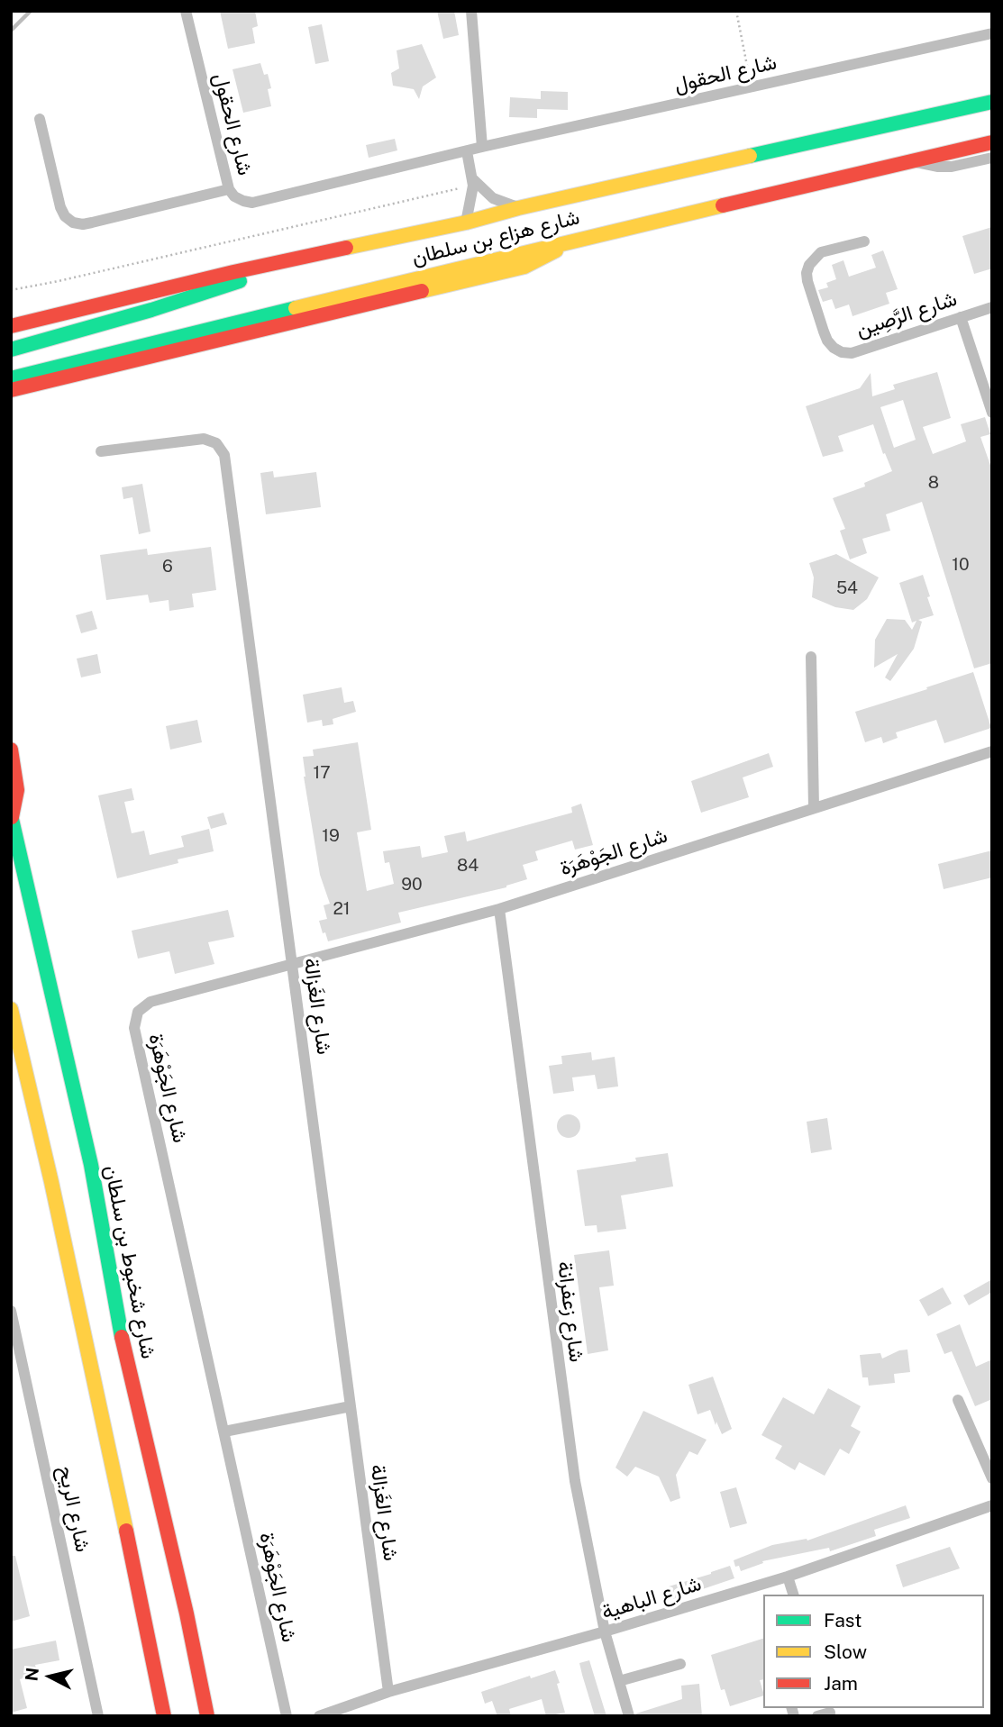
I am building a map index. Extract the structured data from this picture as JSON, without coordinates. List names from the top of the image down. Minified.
{"streets":{"main road":["شارع هزاع بن سلطان","شارع شخبوط بن سلطان"],"street":["شارع الحقول","شارع الرَّصِين","شارع الجَوْهَرَة","شارع الغَزالة","شارع زعفرانة","شارع الريح","شارع الباهية"]},"crossings":[["شارع الجَوْهَرَة","شارع الغَزالة"],["شارع الجَوْهَرَة","شارع زعفرانة"],["شارع الغَزالة","شارع الباهية"],["شارع زعفرانة","شارع الباهية"]],"house_numbers":["8","10","6","54","17","19","84","90","21"],"legend":["Fast","Slow","Jam"],"north":"left"}
